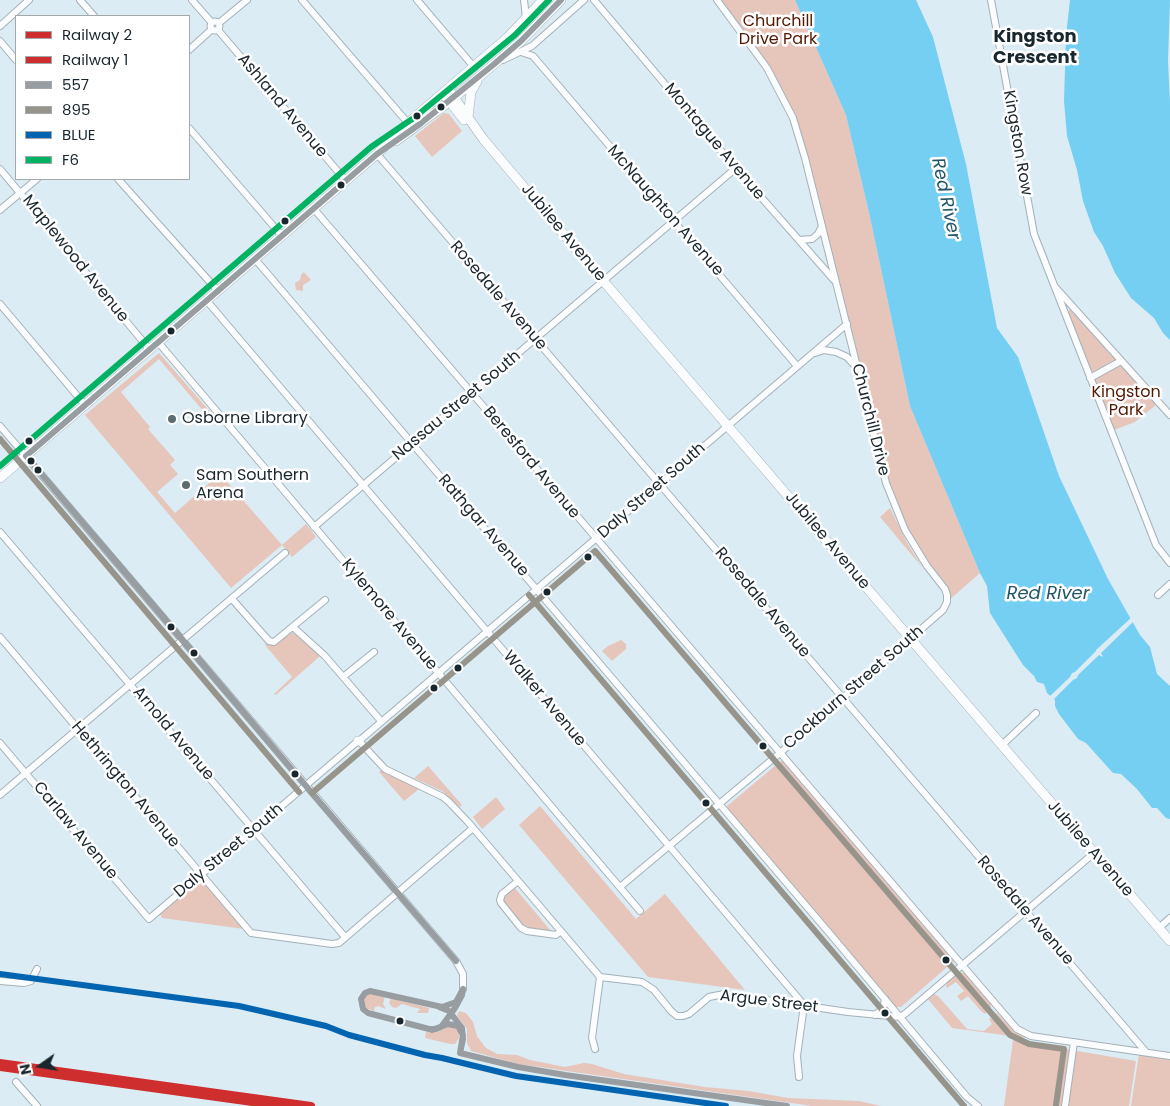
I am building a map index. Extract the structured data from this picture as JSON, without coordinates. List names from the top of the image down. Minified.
{"streets":{"main road":["Jubilee Avenue"],"street":["Ashland Avenue","Montague Avenue","Kingston Row","McNaughton Avenue","Maplewood Avenue","Rosedale Avenue","Nassau Street South","Churchill Drive","Beresford Avenue","Daly Street South","Rathgar Avenue","Kylemore Avenue","Cockburn Street South","Walker Avenue","Arnold Avenue","Hethrington Avenue","Carlaw Avenue","Argue Street"]},"crossings":[["Montague Avenue","Nassau Street South"],["Montague Avenue","Churchill Drive"],["McNaughton Avenue","Nassau Street South"],["McNaughton Avenue","Daly Street South"],["Jubilee Avenue","Nassau Street South"],["Jubilee Avenue","Daly Street South"],["Jubilee Avenue","Cockburn Street South"],["Rosedale Avenue","Nassau Street South"],["Rosedale Avenue","Daly Street South"],["Rosedale Avenue","Cockburn Street South"],["Nassau Street South","Beresford Avenue"],["Nassau Street South","Rathgar Avenue"],["Nassau Street South","Kylemore Avenue"],["Nassau Street South","Walker Avenue"],["Churchill Drive","Daly Street South"],["Churchill Drive","Cockburn Street South"],["Beresford Avenue","Daly Street South"],["Beresford Avenue","Cockburn Street South"],["Daly Street South","Rathgar Avenue"],["Daly Street South","Kylemore Avenue"],["Daly Street South","Walker Avenue"],["Daly Street South","Arnold Avenue"],["Daly Street South","Hethrington Avenue"],["Daly Street South","Carlaw Avenue"],["Rathgar Avenue","Cockburn Street South"],["Rathgar Avenue","Argue Street"],["Kylemore Avenue","Cockburn Street South"],["Cockburn Street South","Walker Avenue"],["Walker Avenue","Argue Street"],["Arnold Avenue","Hethrington Avenue"]],"districts":["Kingston Crescent"],"water":["Red River"],"parks":["Churchill Drive Park","Kingston Park"],"places":["Osborne Library","Sam Southern Arena"],"lines":["transit line 557","transit line F6","transit line 895","transit line BLUE","rail line 2","rail line 1"],"legend":["Railway 2","Railway 1","557","895","BLUE","F6"],"north":"left"}
